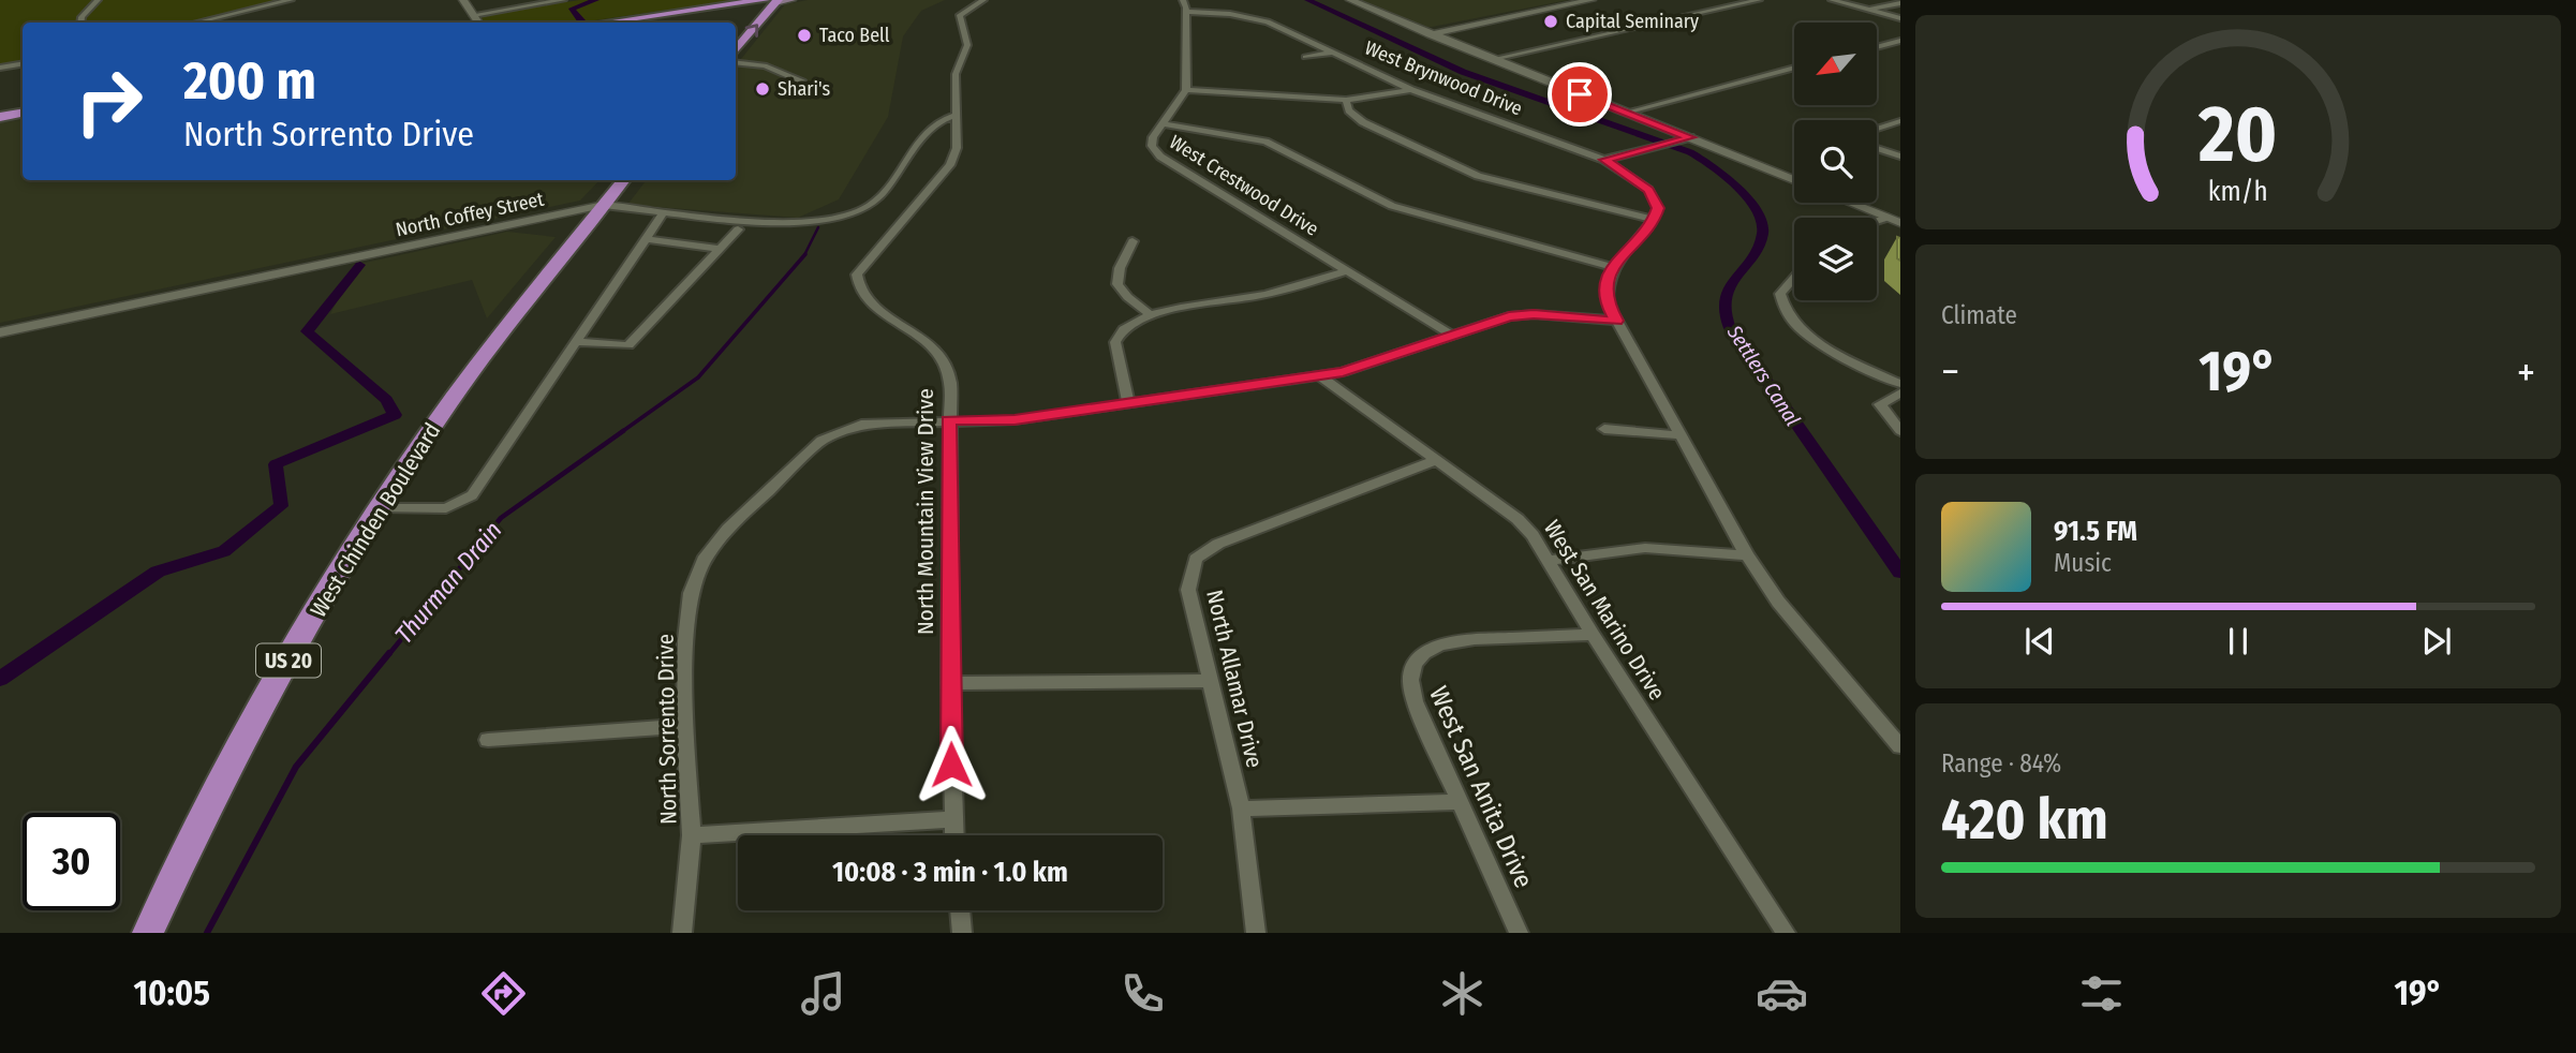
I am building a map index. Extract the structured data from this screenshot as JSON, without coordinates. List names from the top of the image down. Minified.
{"streets":{"main road":["West Chinden Boulevard","US 20"],"street":["West Brynwood Drive","West Crestwood Drive","North Coffey Street","North Mountain View Drive","West San Marino Drive","North Allamar Drive","North Sorrento Drive","West San Anita Drive"]},"crossings":[["West Crestwood Drive","North Sorrento Drive"],["North Coffey Street","North Mountain View Drive"],["North Coffey Street","West Chinden Boulevard"],["North Mountain View Drive","North Sorrento Drive"],["West San Marino Drive","North Allamar Drive"],["West San Marino Drive","North Sorrento Drive"],["West San Marino Drive","West San Anita Drive"]],"water":["Settlers Canal","Thurman Drain"],"places":["Capital Seminary","Taco Bell","Shari's"],"north":"bottom left","page":{"turn":["200 m","North Sorrento Drive"],"tile":["Climate",["Range · 84%","420 km"]],"heat":["−","19°","+"],"song":["91.5 FM","Music"],"limit":"30","trip":"10:08 · 3 min · 1.0 km","tabs":["10:05","19°"],"gauge":["20","km/h"]}}
